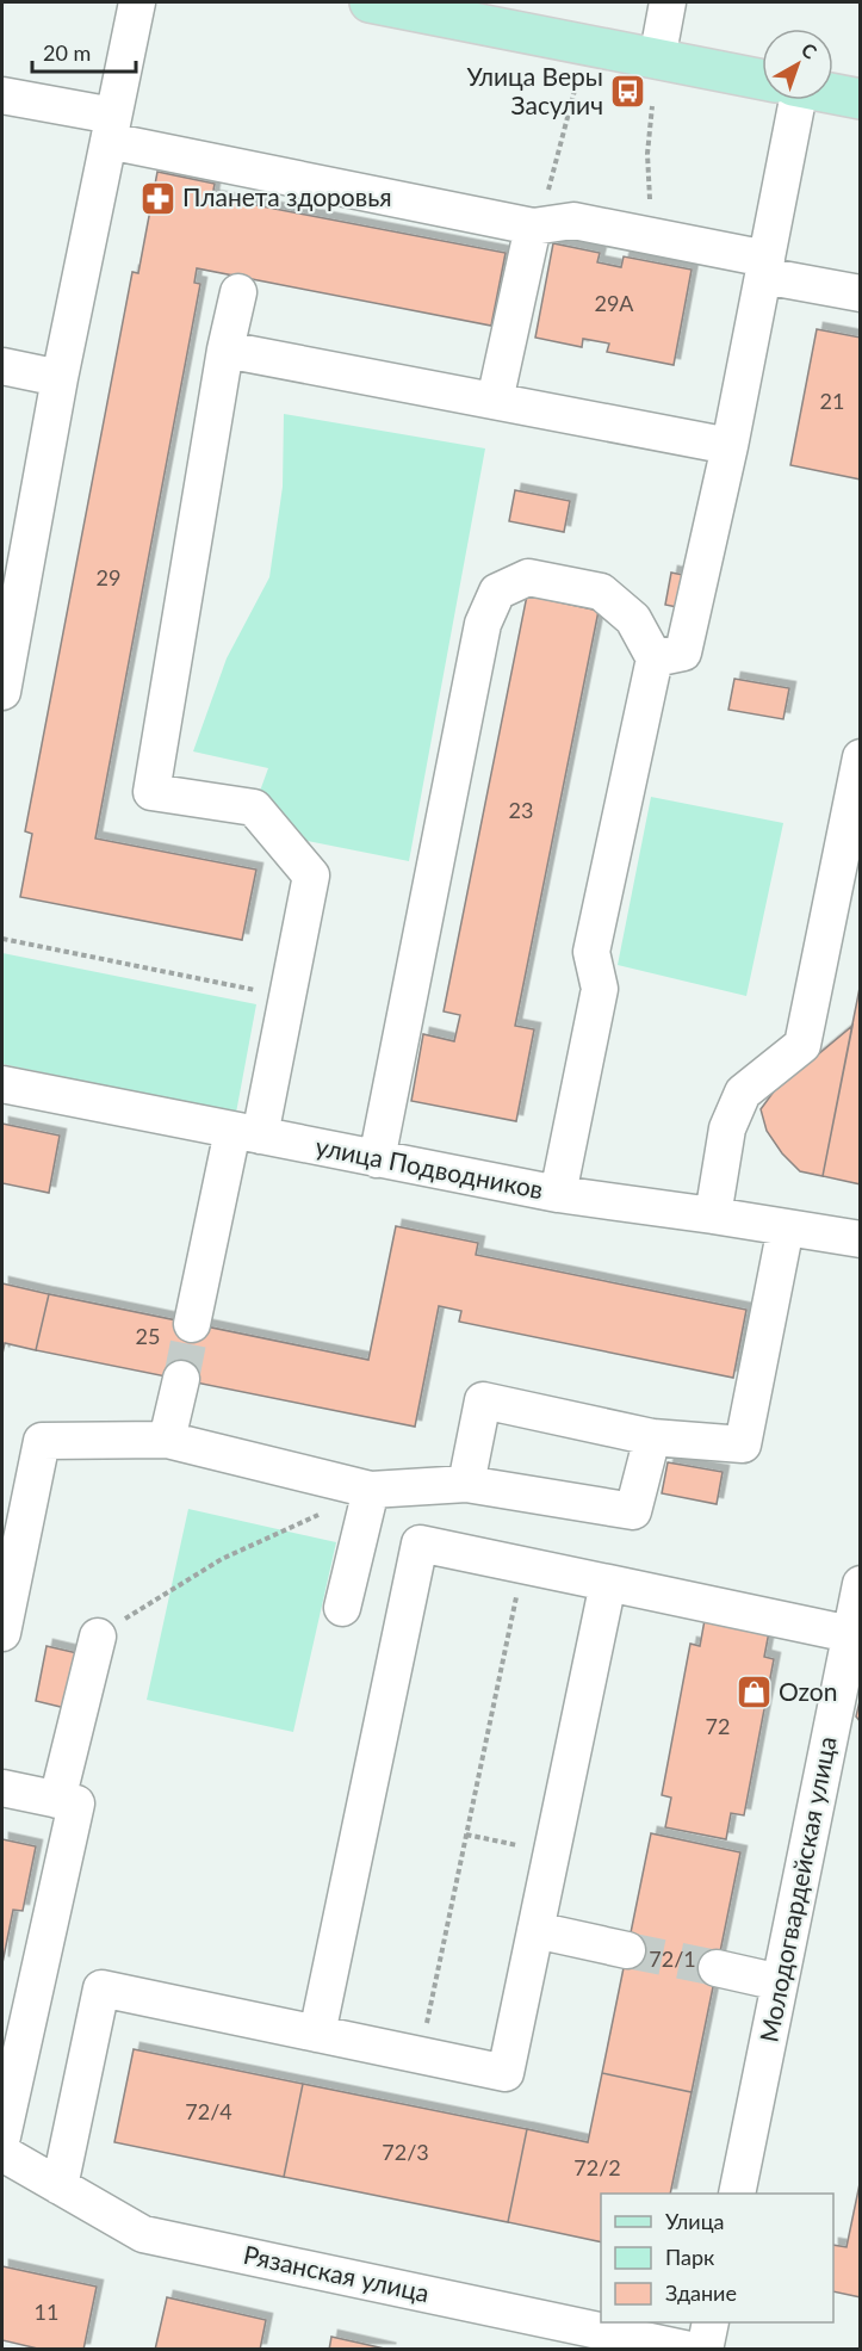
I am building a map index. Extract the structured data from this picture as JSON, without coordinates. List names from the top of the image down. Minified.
{"streets":{"street":["улица Подводников","Молодогвардейская улица","Рязанская улица"]},"places":{"bus stop":["Улица Веры Засулич"],"pharmacy":["Планета здоровья"],"shop":["Ozon"]},"house_numbers":["29А","21","29","23","25","72","72/1","72/4","72/3","72/2","11"],"legend":["Улица","Парк","Здание"],"scale_bar":"20 m","north":"top right"}
